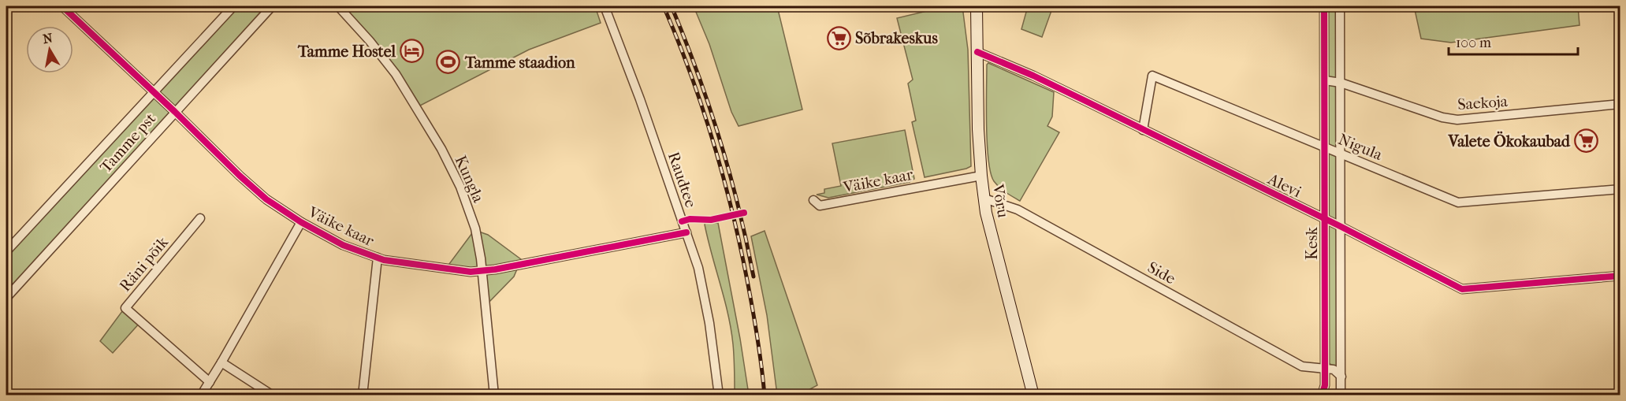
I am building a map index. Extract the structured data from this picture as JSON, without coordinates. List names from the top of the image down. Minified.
{"streets":{"main road":["Võru"],"street":["Saekoja","Tamme pst","Nigula","Kungla","Raudtee","Väike kaar","Alevi","Kesk","Räni põik","Side"]},"crossings":[["Saekoja","Kesk"],["Tamme pst","Väike kaar"],["Nigula","Alevi"],["Nigula","Kesk"],["Kungla","Väike kaar"],["Raudtee","Väike kaar"],["Väike kaar","Võru"],["Alevi","Võru"],["Alevi","Kesk"],["Võru","Side"],["Kesk","Side"]],"places":{"supermarket":["Sõbrakeskus","Valete Ökokaubad"],"hotel":["Tamme Hostel"],"sports":["Tamme staadion"]},"scale_bar":"100 m","north":"top"}
